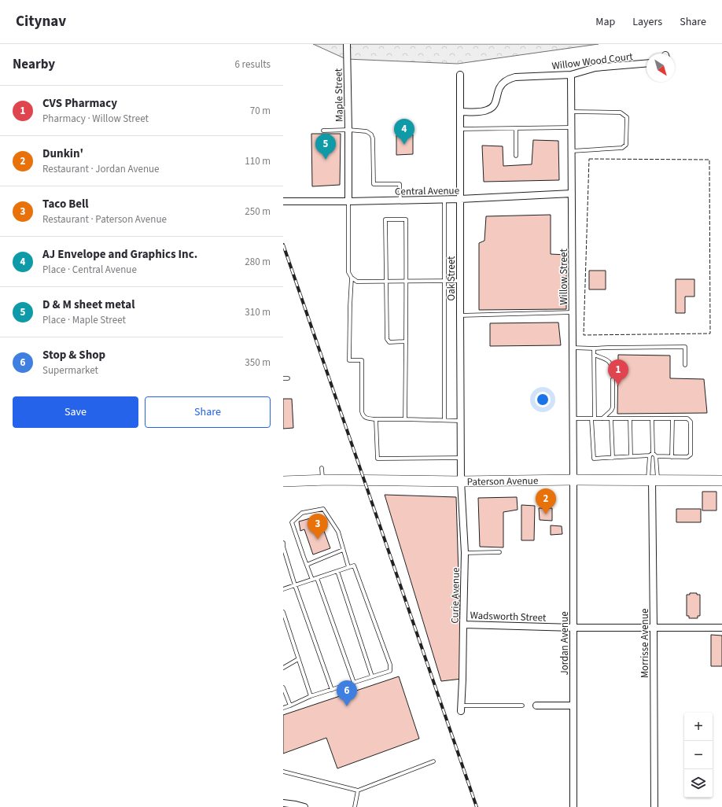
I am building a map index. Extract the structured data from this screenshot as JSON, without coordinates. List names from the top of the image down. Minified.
{"streets":{"main road":["Paterson Avenue"],"street":["Willow Wood Court","Maple Street","Central Avenue","Willow Street","Oak Street","Curie Avenue","Wadsworth Street","Jordan Avenue","Morrisse Avenue"]},"crossings":[["Willow Wood Court","Willow Street"],["Willow Wood Court","Oak Street"],["Maple Street","Central Avenue"],["Central Avenue","Willow Street"],["Central Avenue","Oak Street"],["Willow Street","Paterson Avenue"],["Willow Street","Jordan Avenue"],["Oak Street","Paterson Avenue"],["Oak Street","Curie Avenue"],["Paterson Avenue","Curie Avenue"],["Paterson Avenue","Jordan Avenue"],["Paterson Avenue","Morrisse Avenue"],["Curie Avenue","Wadsworth Street"],["Wadsworth Street","Jordan Avenue"],["Wadsworth Street","Morrisse Avenue"]],"north":"bottom right","page":{"header":"Citynav","nav":["Map","Layers","Share"],"heading":["Nearby","6 results"],"list":[{"mark":"1","name":"CVS Pharmacy","note":"Pharmacy · Willow Street","value":"70 m"},{"mark":"2","name":"Dunkin'","note":"Restaurant · Jordan Avenue","value":"110 m"},{"mark":"3","name":"Taco Bell","note":"Restaurant · Paterson Avenue","value":"250 m"},{"mark":"4","name":"AJ Envelope and Graphics Inc.","note":"Place · Central Avenue","value":"280 m"},{"mark":"5","name":"D & M sheet metal","note":"Place · Maple Street","value":"310 m"},{"mark":"6","name":"Stop & Shop","note":"Supermarket","value":"350 m"}],"pins":["4","5","1","2","3","6"],"buttons":["Save","Share"],"map_buttons":["+","−"]}}
